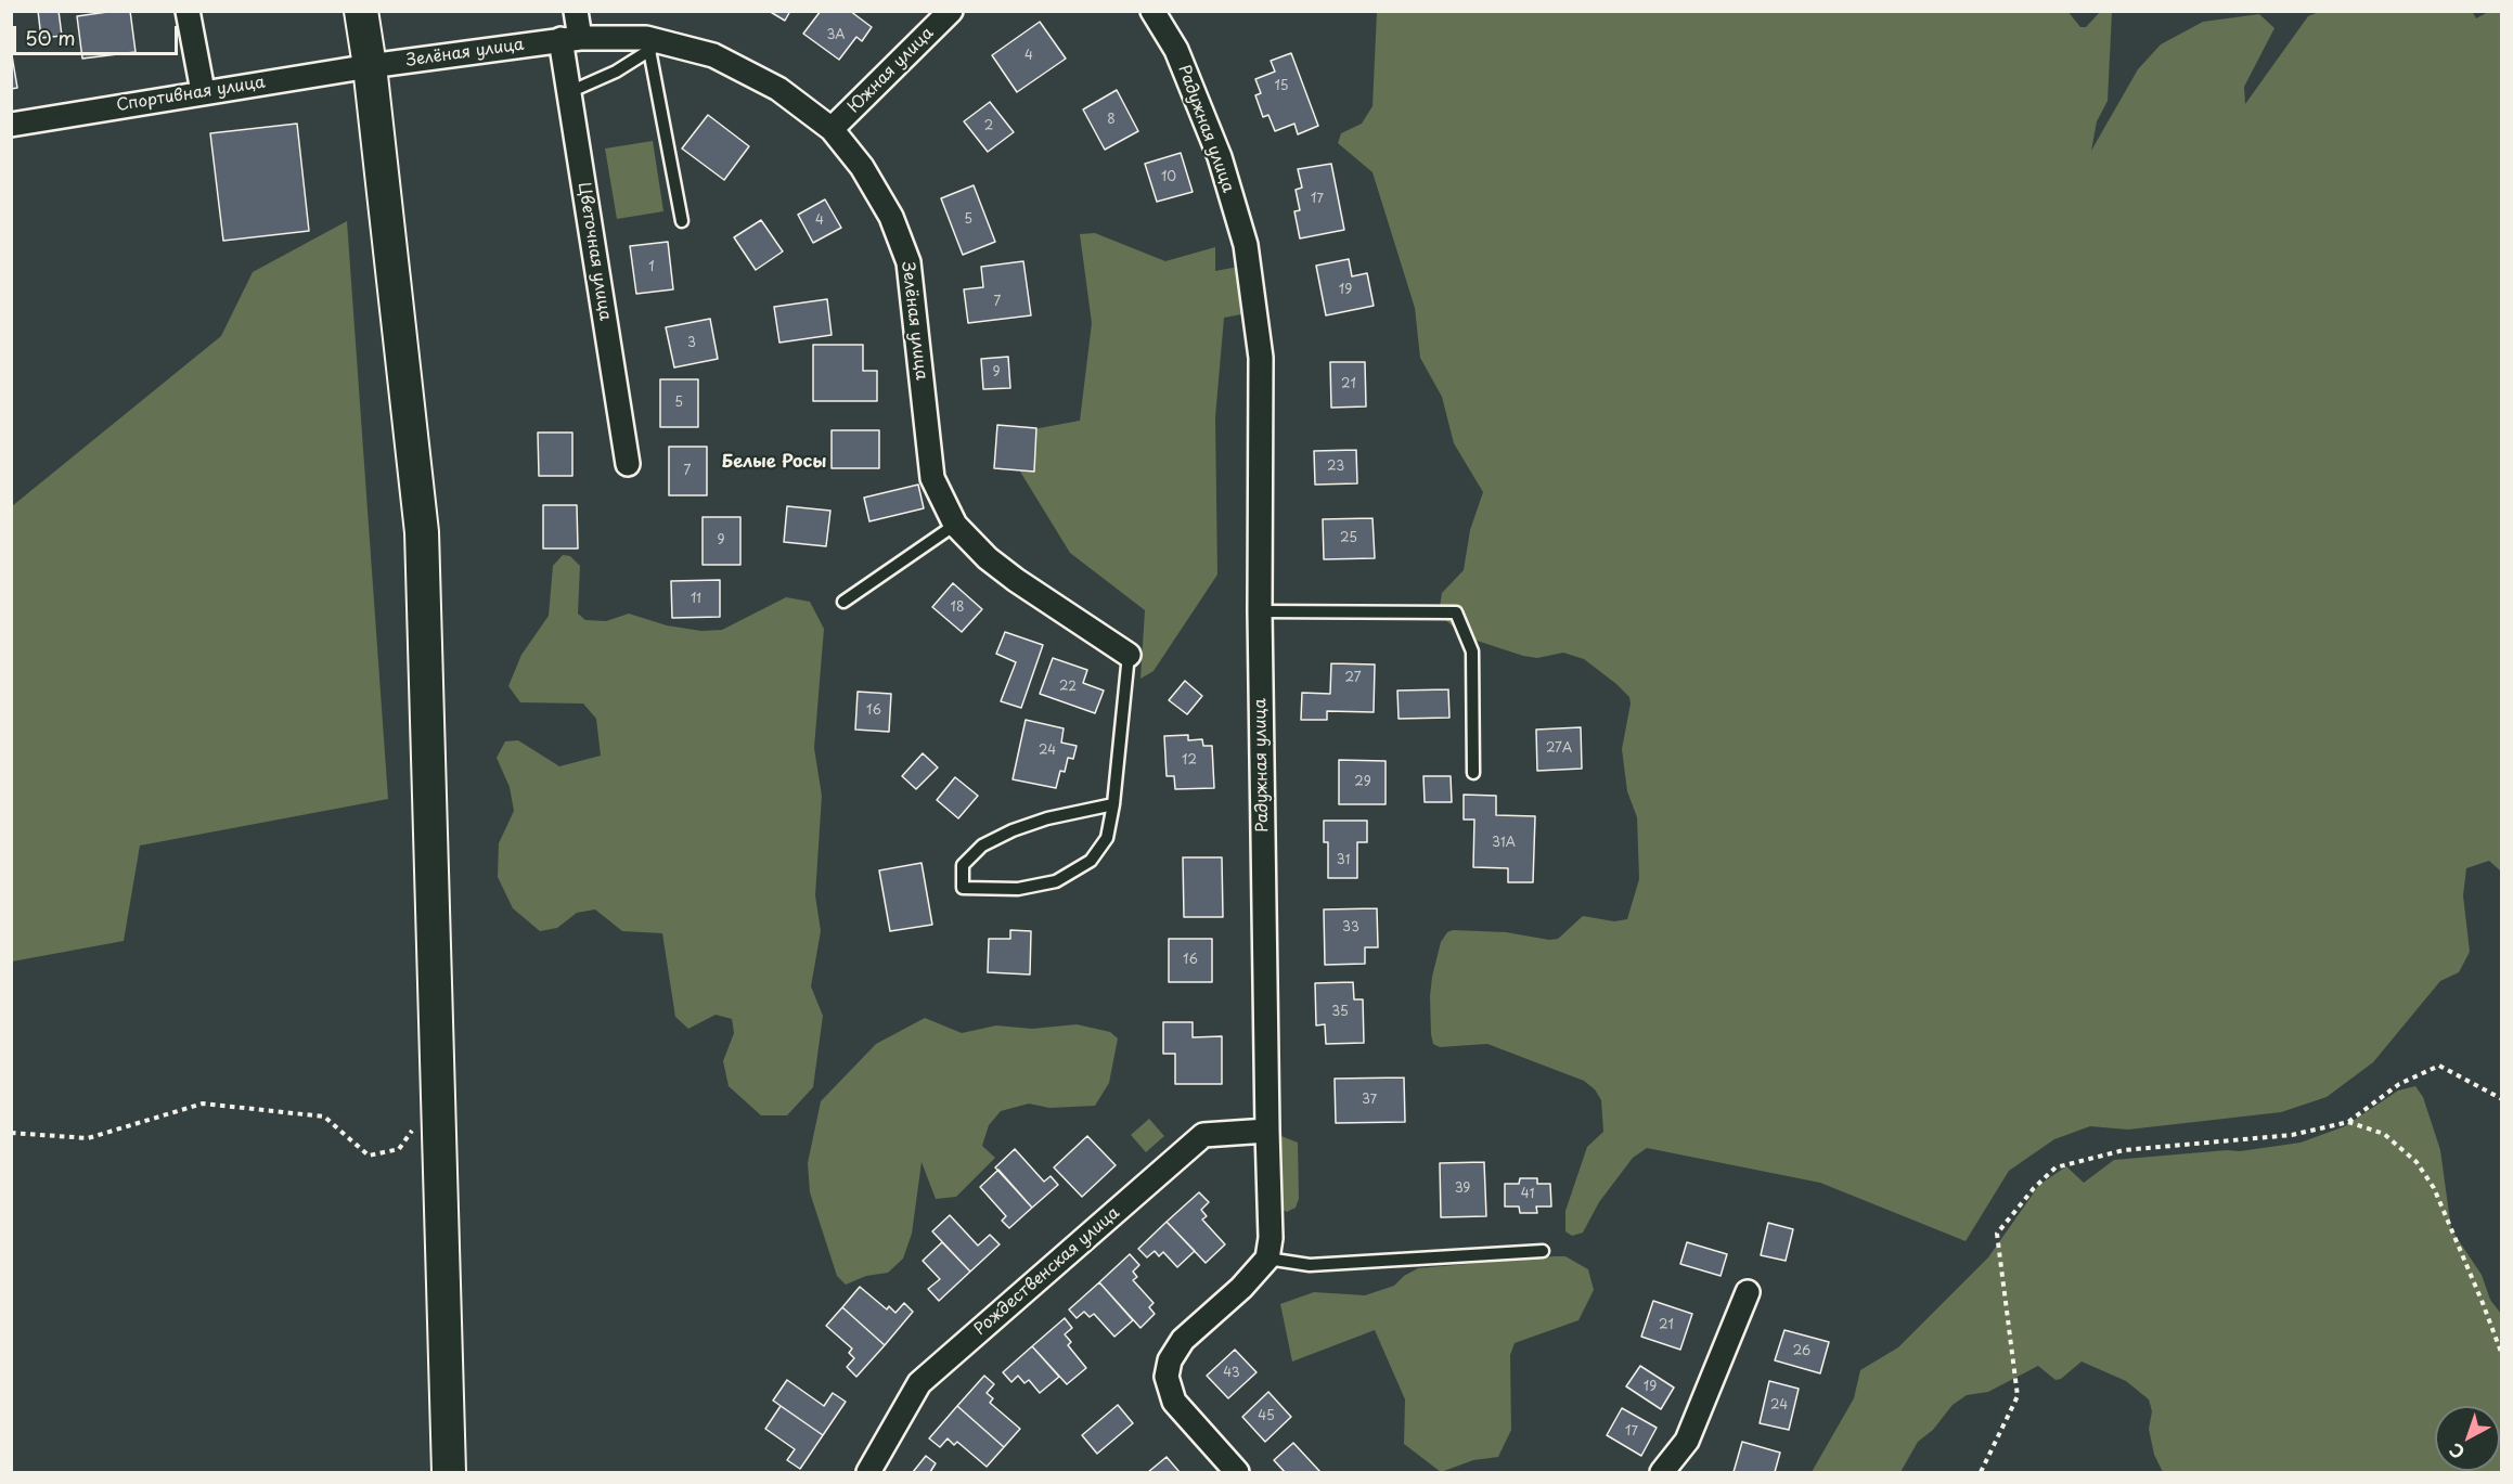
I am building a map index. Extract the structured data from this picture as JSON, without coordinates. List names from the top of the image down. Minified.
{"streets":{"street":["Зелёная улица","Южная улица","Спортивная улица","Радужная улица","Цветочная улица","Рождественская улица"]},"crossings":[["Зелёная улица","Южная улица"],["Зелёная улица","Спортивная улица"],["Зелёная улица","Цветочная улица"],["Радужная улица","Рождественская улица"]],"districts":["Белые Росы"],"house_numbers":["3А","4","15","8","2","10","17","5","4","1","19","7","3","9","21","5","23","7","25","9","11","18","27","22","16","27А","24","12","29","31А","31","33","16","35","37","39","41","21","26","43","19","24","45","17"],"scale_bar":"50 m","north":"bottom left"}
